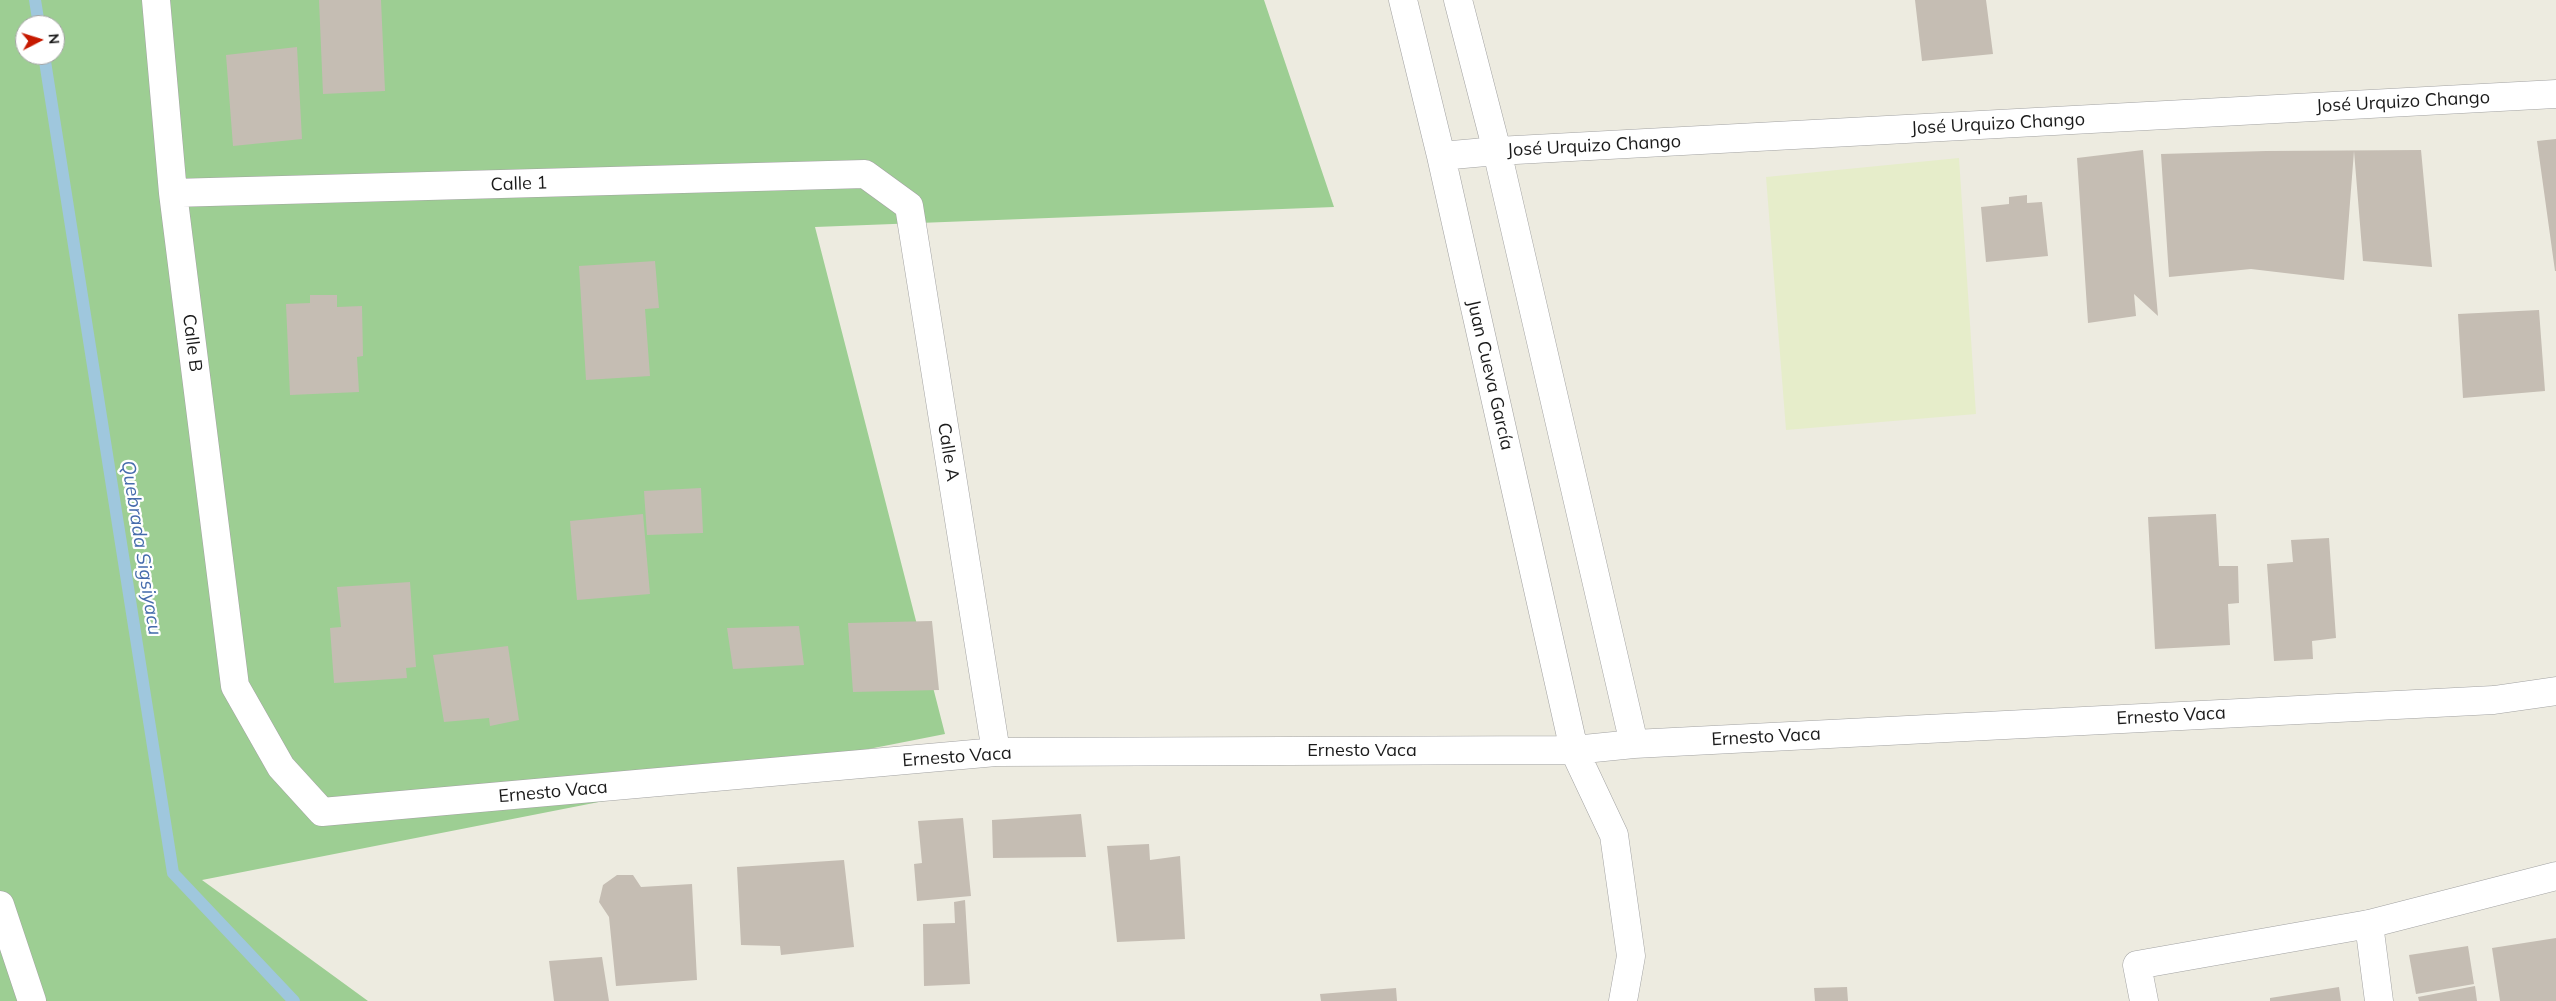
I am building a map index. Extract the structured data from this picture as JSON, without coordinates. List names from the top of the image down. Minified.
{"streets":{"street":["José Urquizo Chango","Calle 1","Calle B","Juan Cueva García","Calle A","Ernesto Vaca"]},"crossings":[["José Urquizo Chango","Juan Cueva García"],["Calle 1","Calle B"],["Calle 1","Calle A"],["Calle B","Ernesto Vaca"],["Juan Cueva García","Ernesto Vaca"],["Calle A","Ernesto Vaca"]],"water":["Quebrada Sigsiyacu"],"north":"right"}
